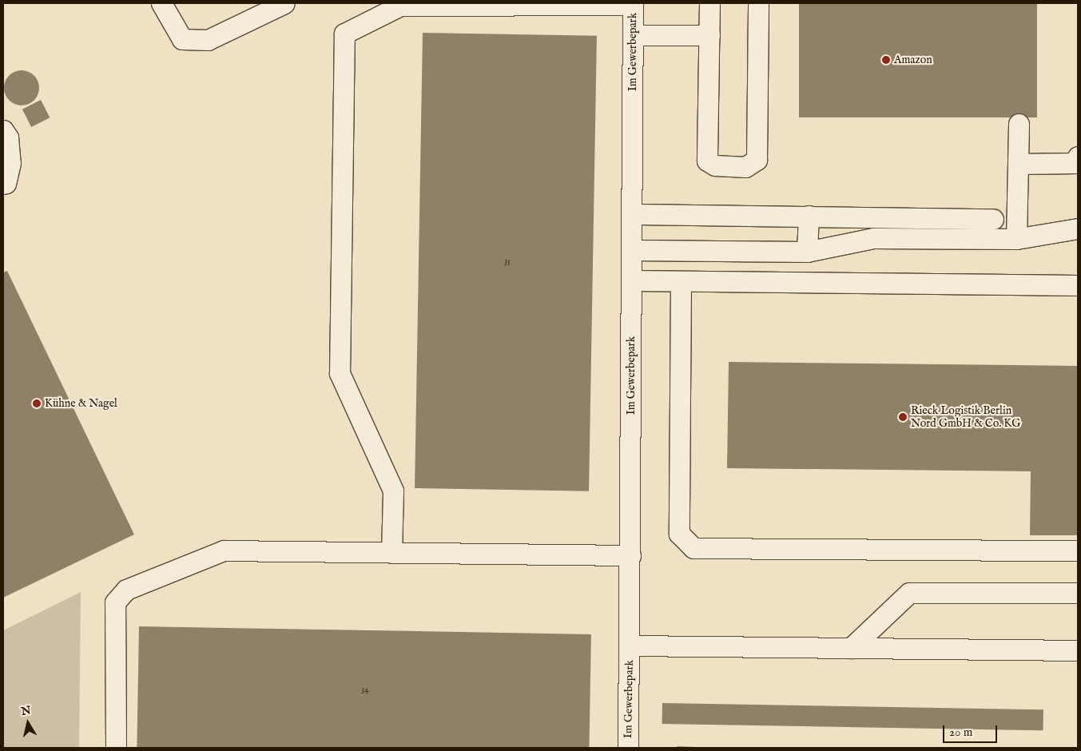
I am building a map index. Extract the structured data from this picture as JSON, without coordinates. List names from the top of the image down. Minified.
{"streets":{"street":["Im Gewerbepark"]},"places":["Amazon","Kühne & Nagel","Rieck Logistik Berlin Nord GmbH & Co. KG"],"house_numbers":["35","34"],"scale_bar":"20 m","north":"top"}
